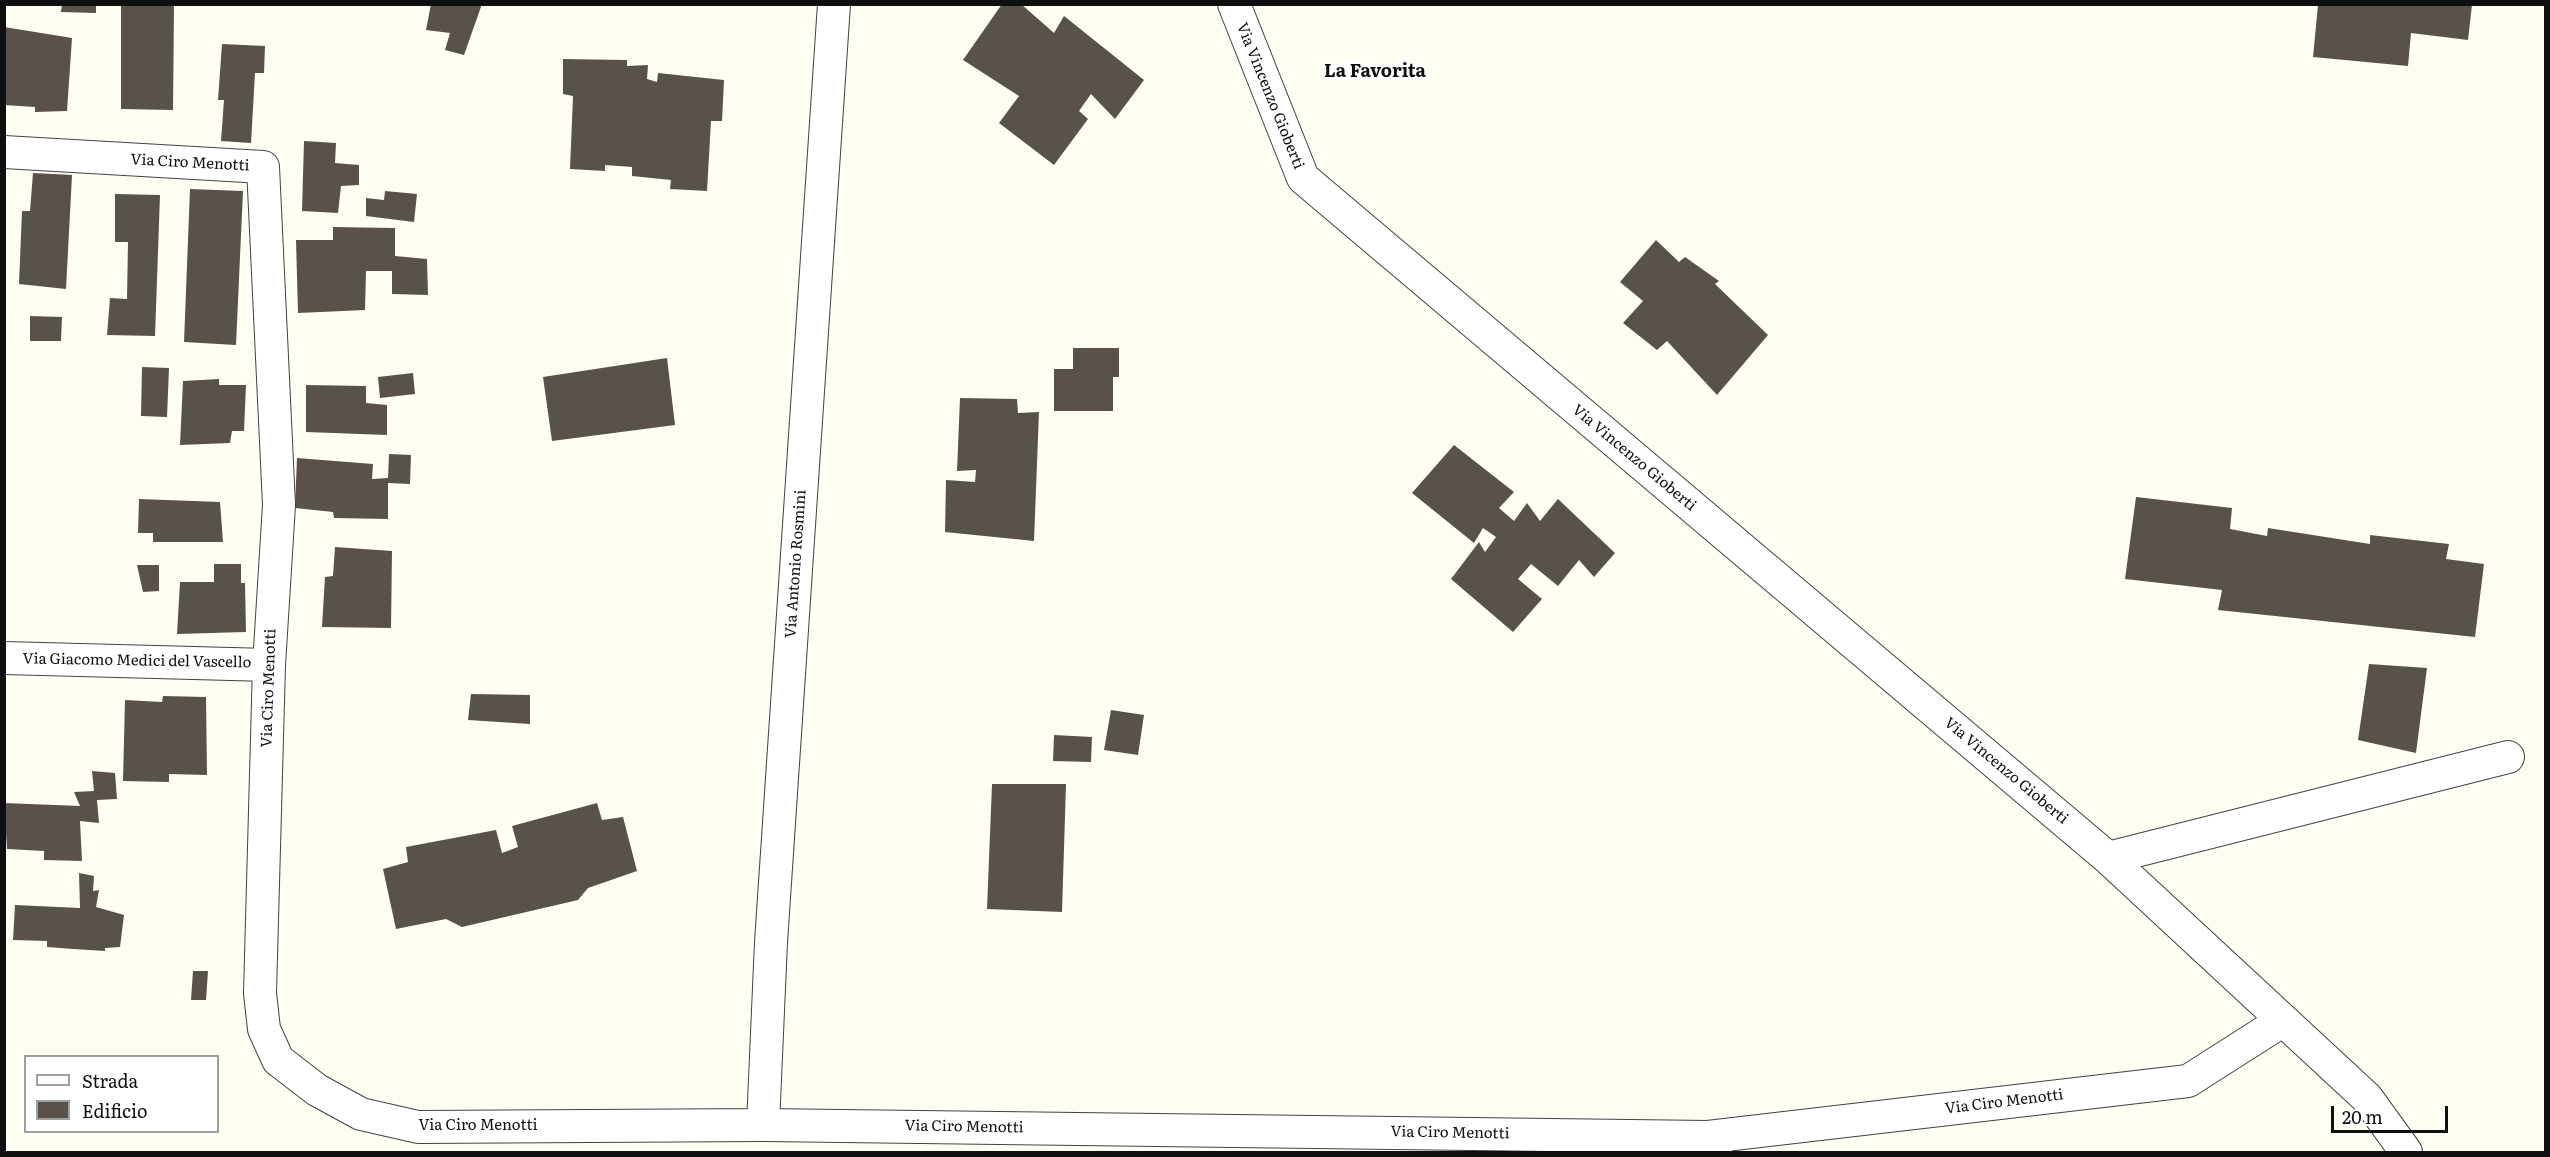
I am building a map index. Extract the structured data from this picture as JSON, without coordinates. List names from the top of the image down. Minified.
{"streets":{"street":["Via Vincenzo Gioberti","Via Ciro Menotti","Via Antonio Rosmini","Via Giacomo Medici del Vascello"]},"crossings":[["Via Vincenzo Gioberti","Via Ciro Menotti"],["Via Ciro Menotti","Via Antonio Rosmini"],["Via Ciro Menotti","Via Giacomo Medici del Vascello"]],"districts":["La Favorita"],"legend":["Strada","Edificio"],"scale_bar":"20 m"}
